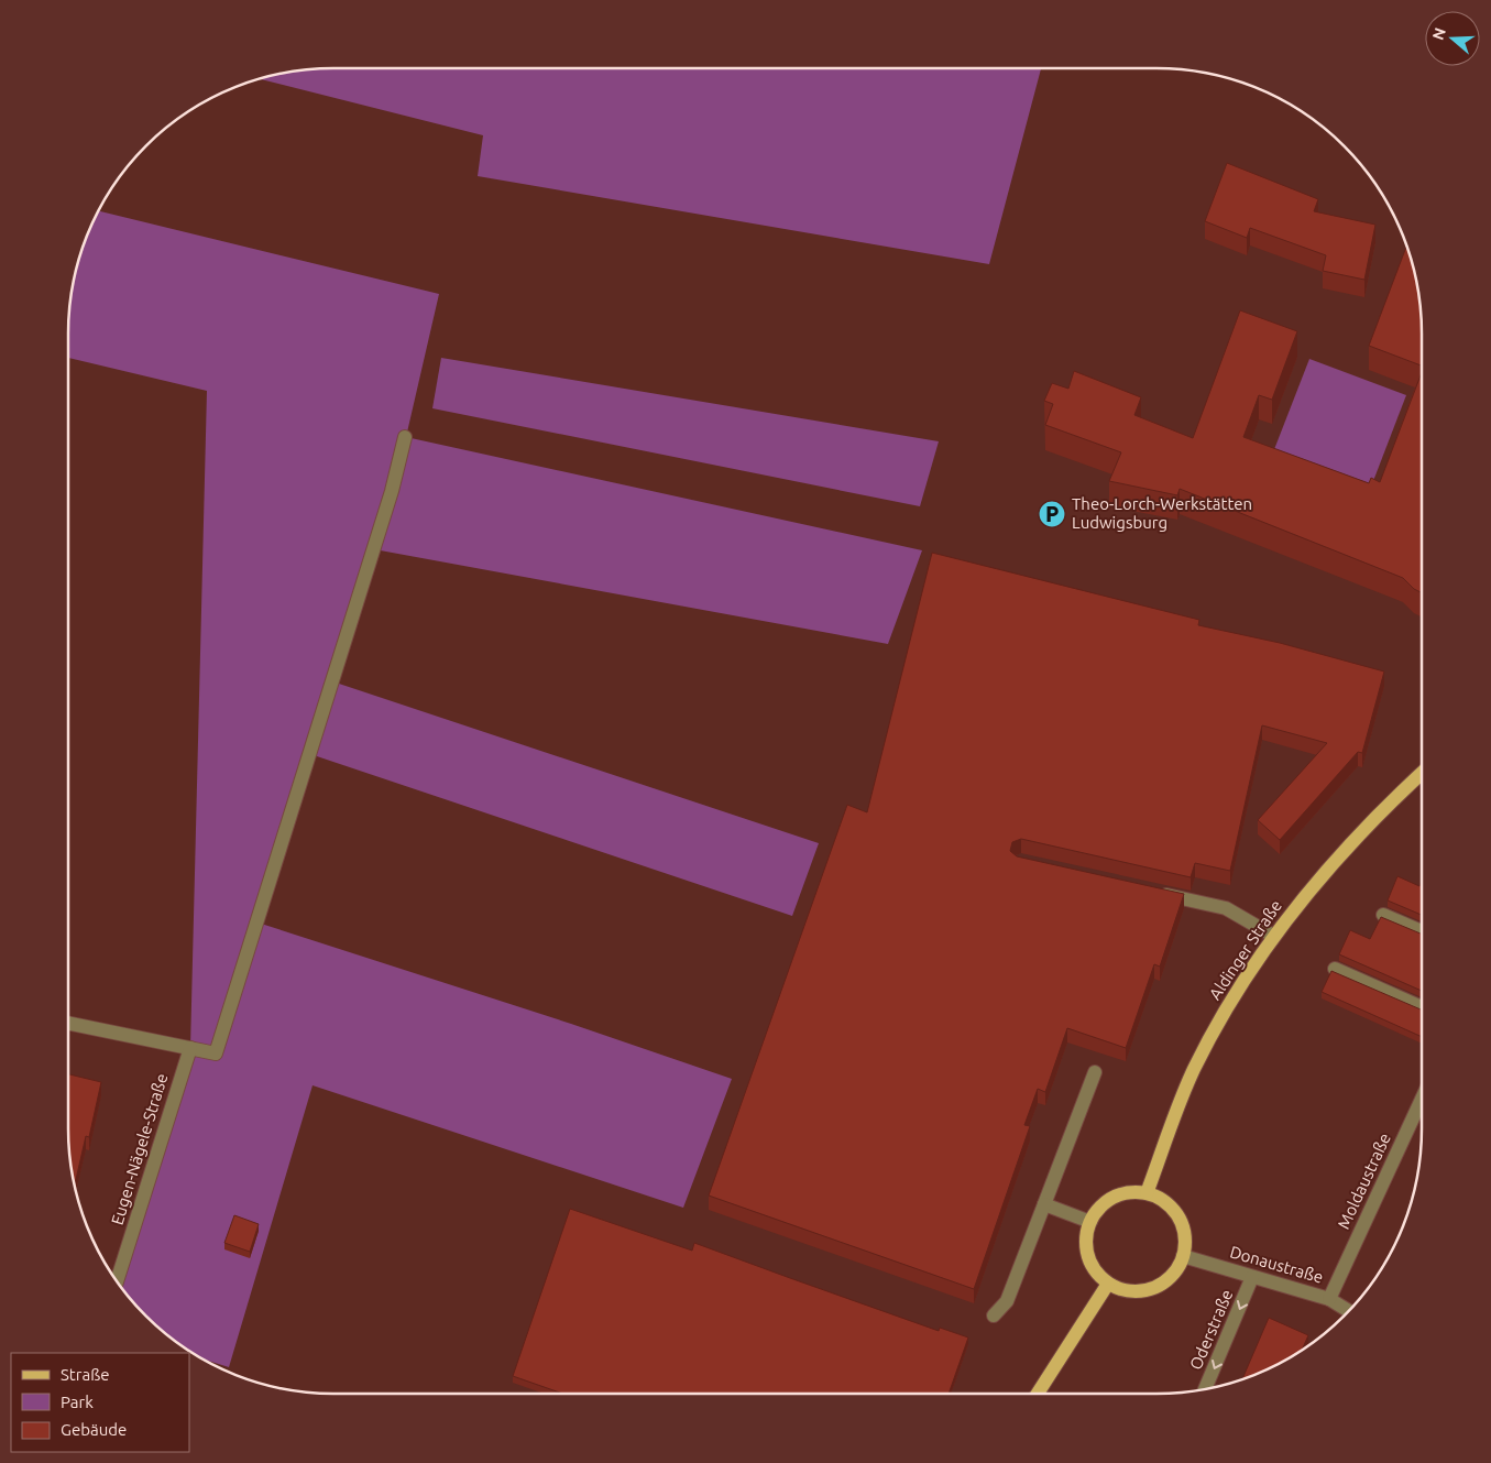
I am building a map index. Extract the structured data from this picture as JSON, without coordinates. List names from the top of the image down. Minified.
{"streets":{"main road":["Aldinger Straße"],"street":["Eugen-Nägele-Straße","Moldaustraße","Donaustraße","Oderstraße"]},"crossings":[["Aldinger Straße","Donaustraße"],["Moldaustraße","Donaustraße"],["Donaustraße","Oderstraße"]],"one_way":["Oderstraße"],"places":{"parking":["Theo-Lorch-Werkstätten Ludwigsburg"]},"legend":["Straße","Park","Gebäude"],"north":"left"}
